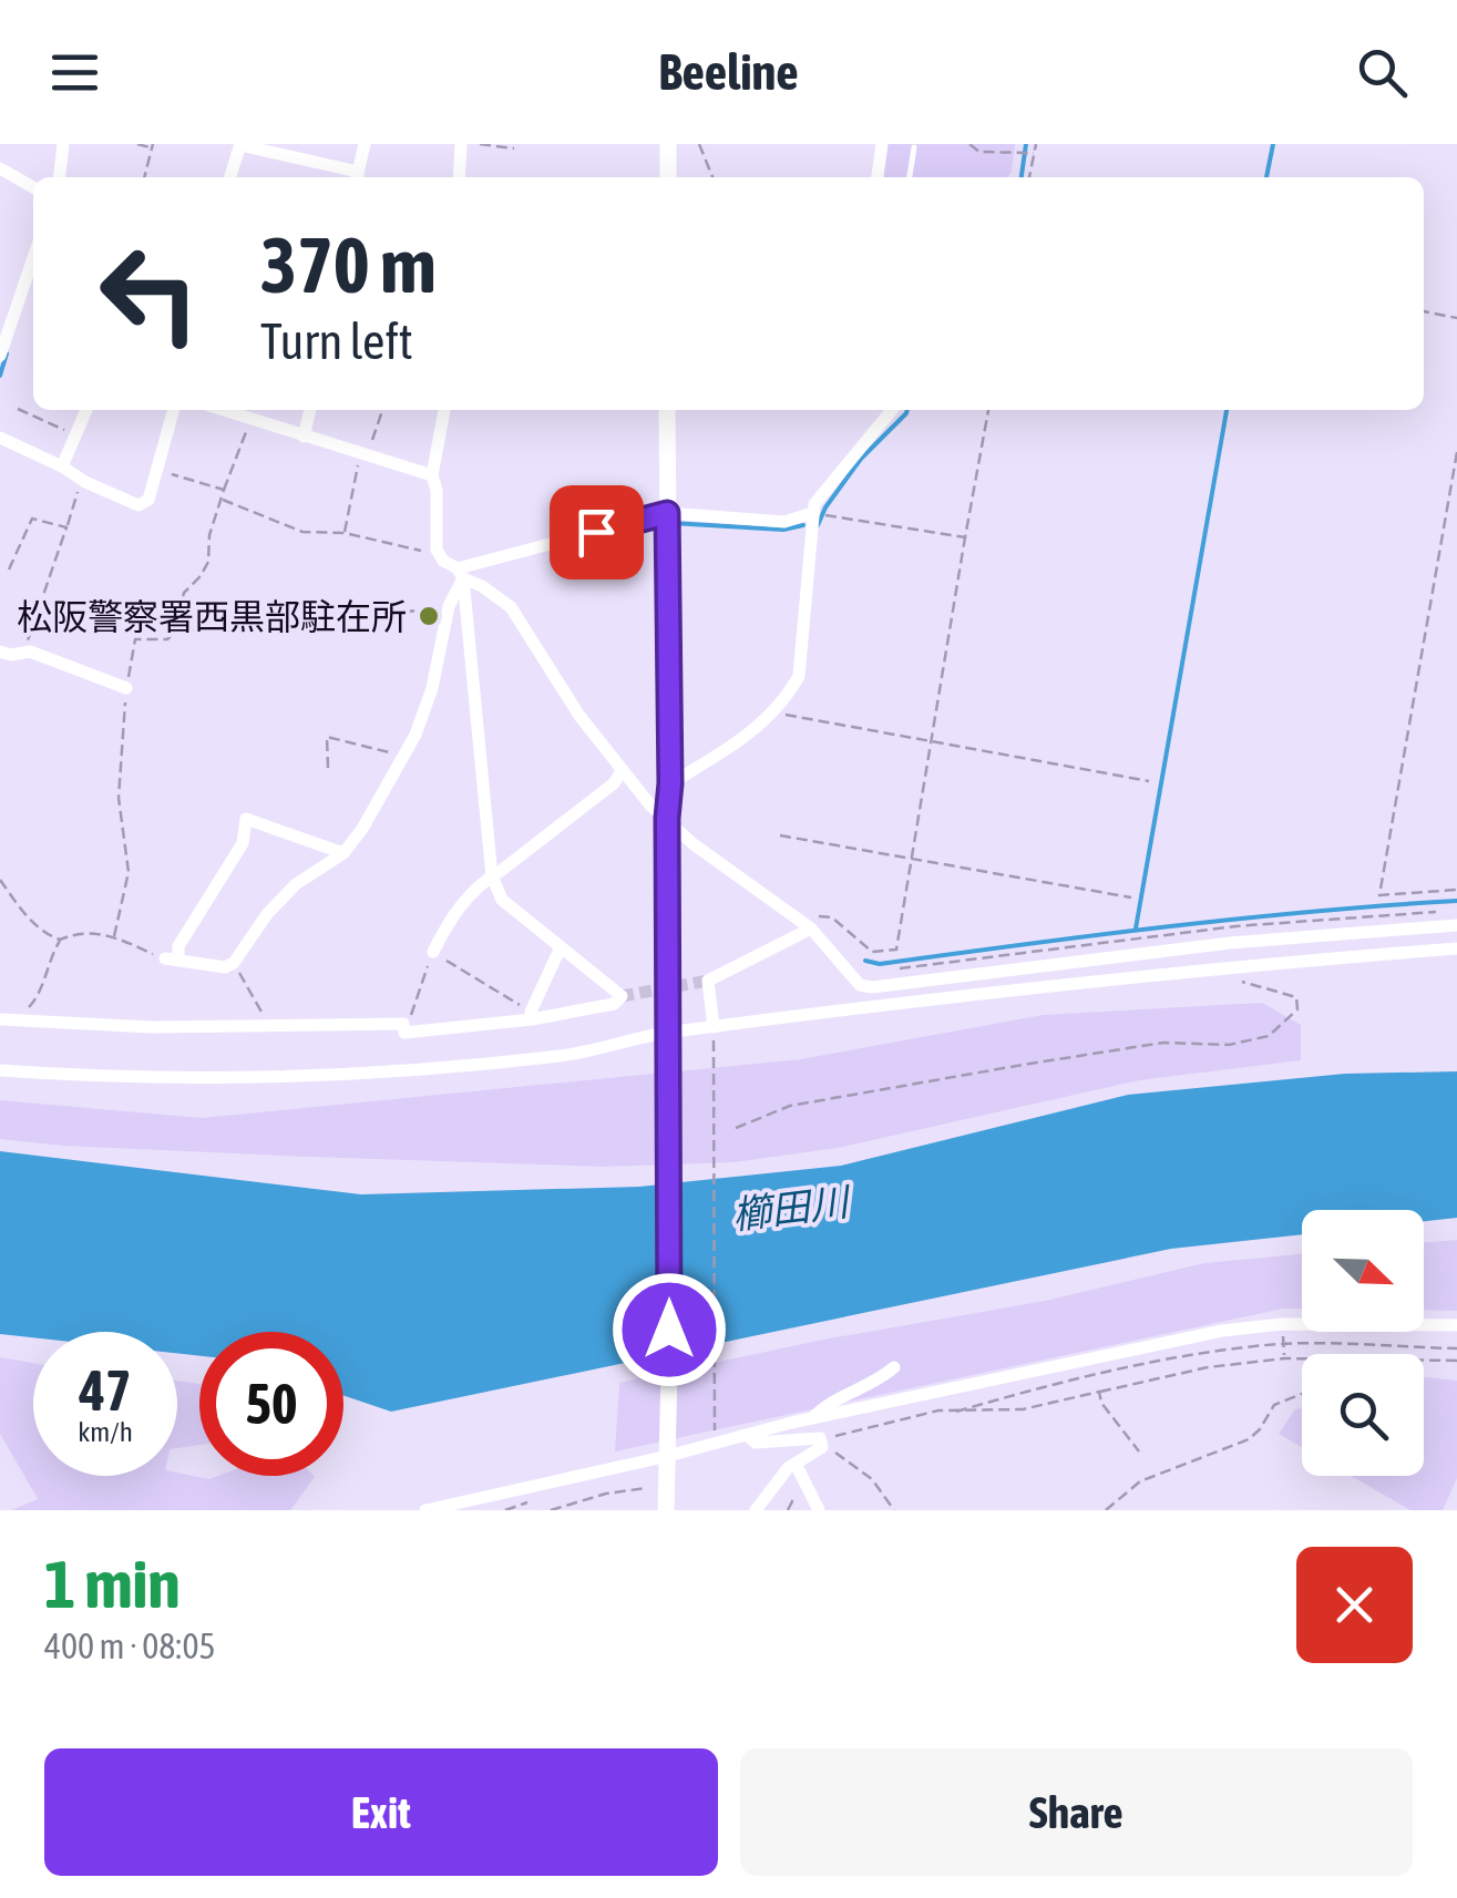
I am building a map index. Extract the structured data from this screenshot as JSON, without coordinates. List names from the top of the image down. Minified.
{"water":["櫛田川"],"places":["松阪警察署西黒部駐在所"],"north":"bottom right","page":{"header":"Beeline","turn":["370 m","Turn left"],"speed":"47 km/h","limit":"50","heading":["1 min","400 m · 08:05"],"buttons":["Exit","Share"]}}
